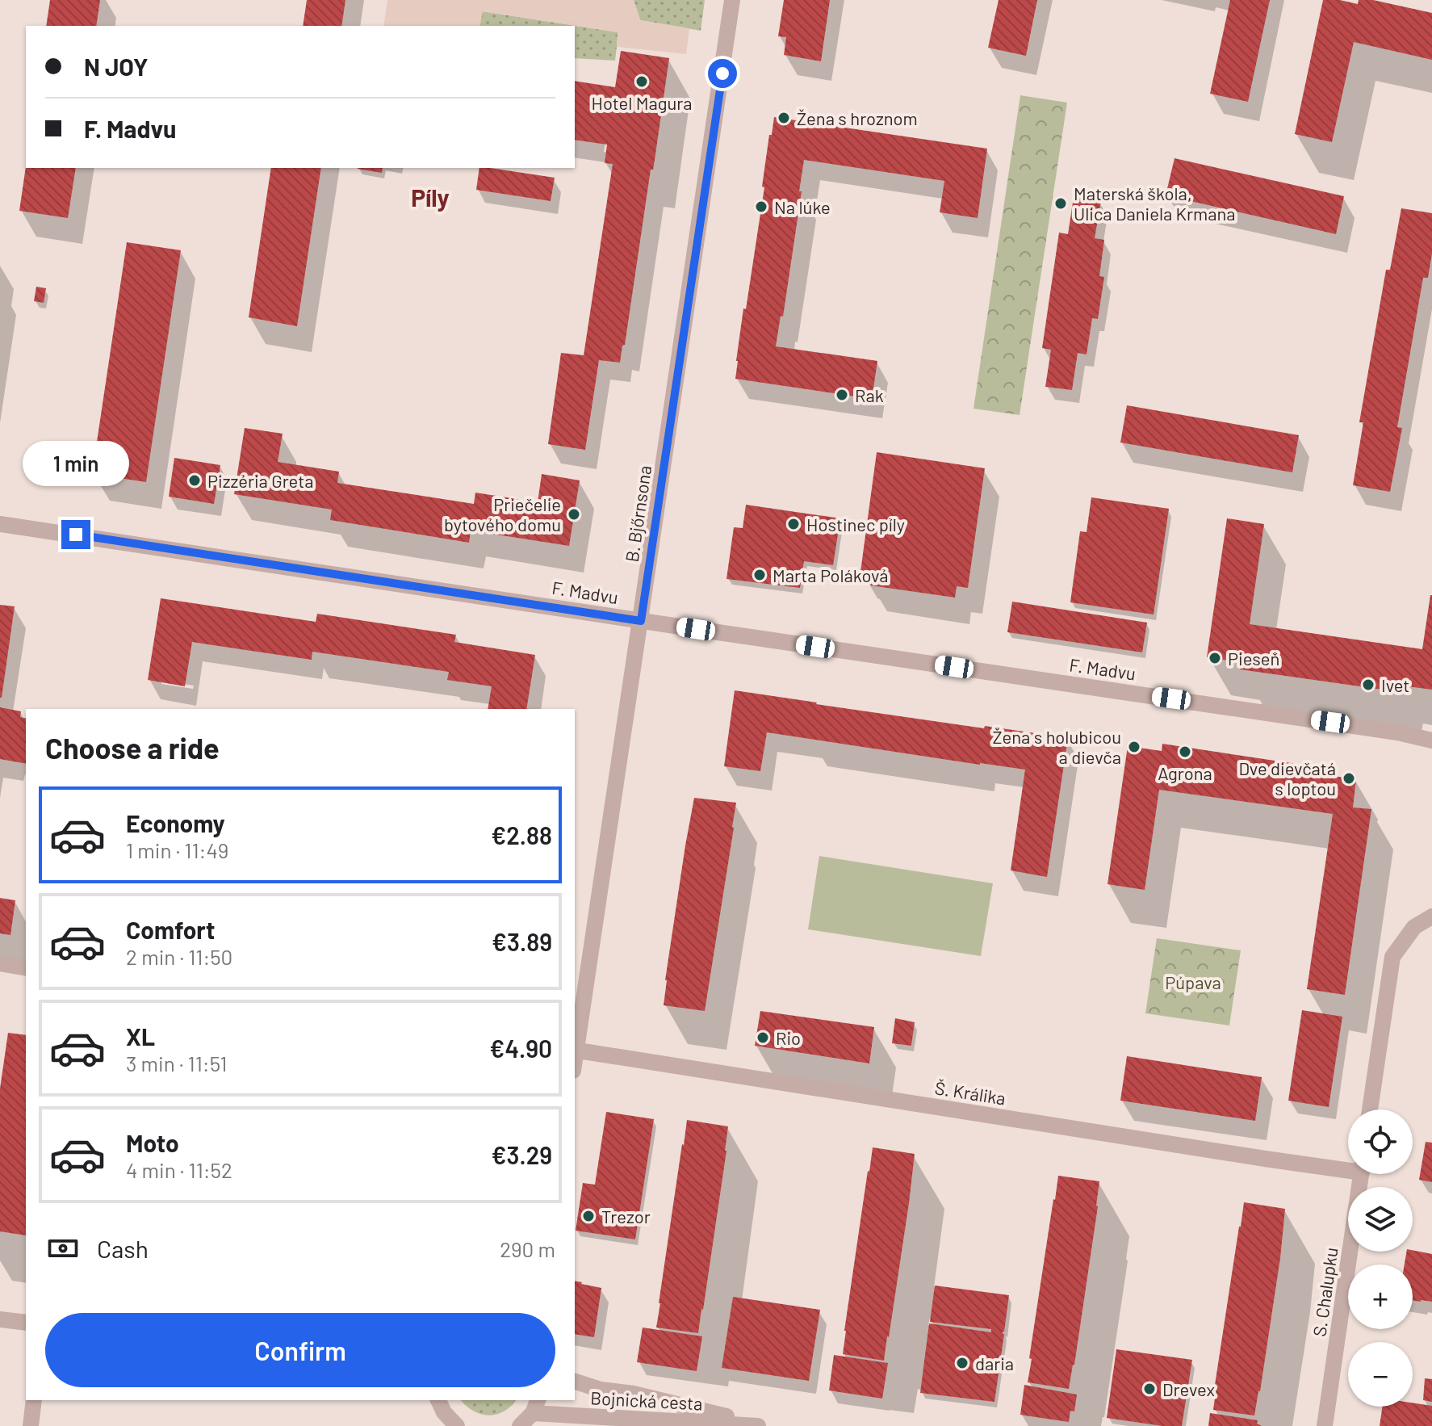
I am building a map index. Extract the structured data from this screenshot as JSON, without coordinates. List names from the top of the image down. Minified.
{"streets":{"street":["B. Bjőrnsona","F. Madvu","Š. Králika","S. Chalupku","Bojnická cesta"]},"crossings":[["B. Bjőrnsona","F. Madvu"],["B. Bjőrnsona","Š. Králika"]],"districts":["Píly"],"parks":["Púpava"],"places":["Hotel Magura","Žena s hroznom","Materská škola, Ulica Daniela Krmana","Na lúke","Rak","Pizzéria Greta","Priečelie bytového domu","Hostinec píly","Marta Poláková","Pieseň","Ivet","Žena s holubicou a dievča","Agrona","Dve dievčatá s loptou","Rio","Trezor","daria","Drevex"],"page":{"banner":["N JOY","F. Madvu"],"bubble":"1 min","heading":"Choose a ride","list":[{"name":"Economy","note":"1 min · 11:49","value":"€2.88"},{"name":"Comfort","note":"2 min · 11:50","value":"€3.89"},{"name":"XL","note":"3 min · 11:51","value":"€4.90"},{"name":"Moto","note":"4 min · 11:52","value":"€3.29"}],"map_buttons":["+","−"],"pay":["Cash","290 m"],"buttons":"Confirm"}}
